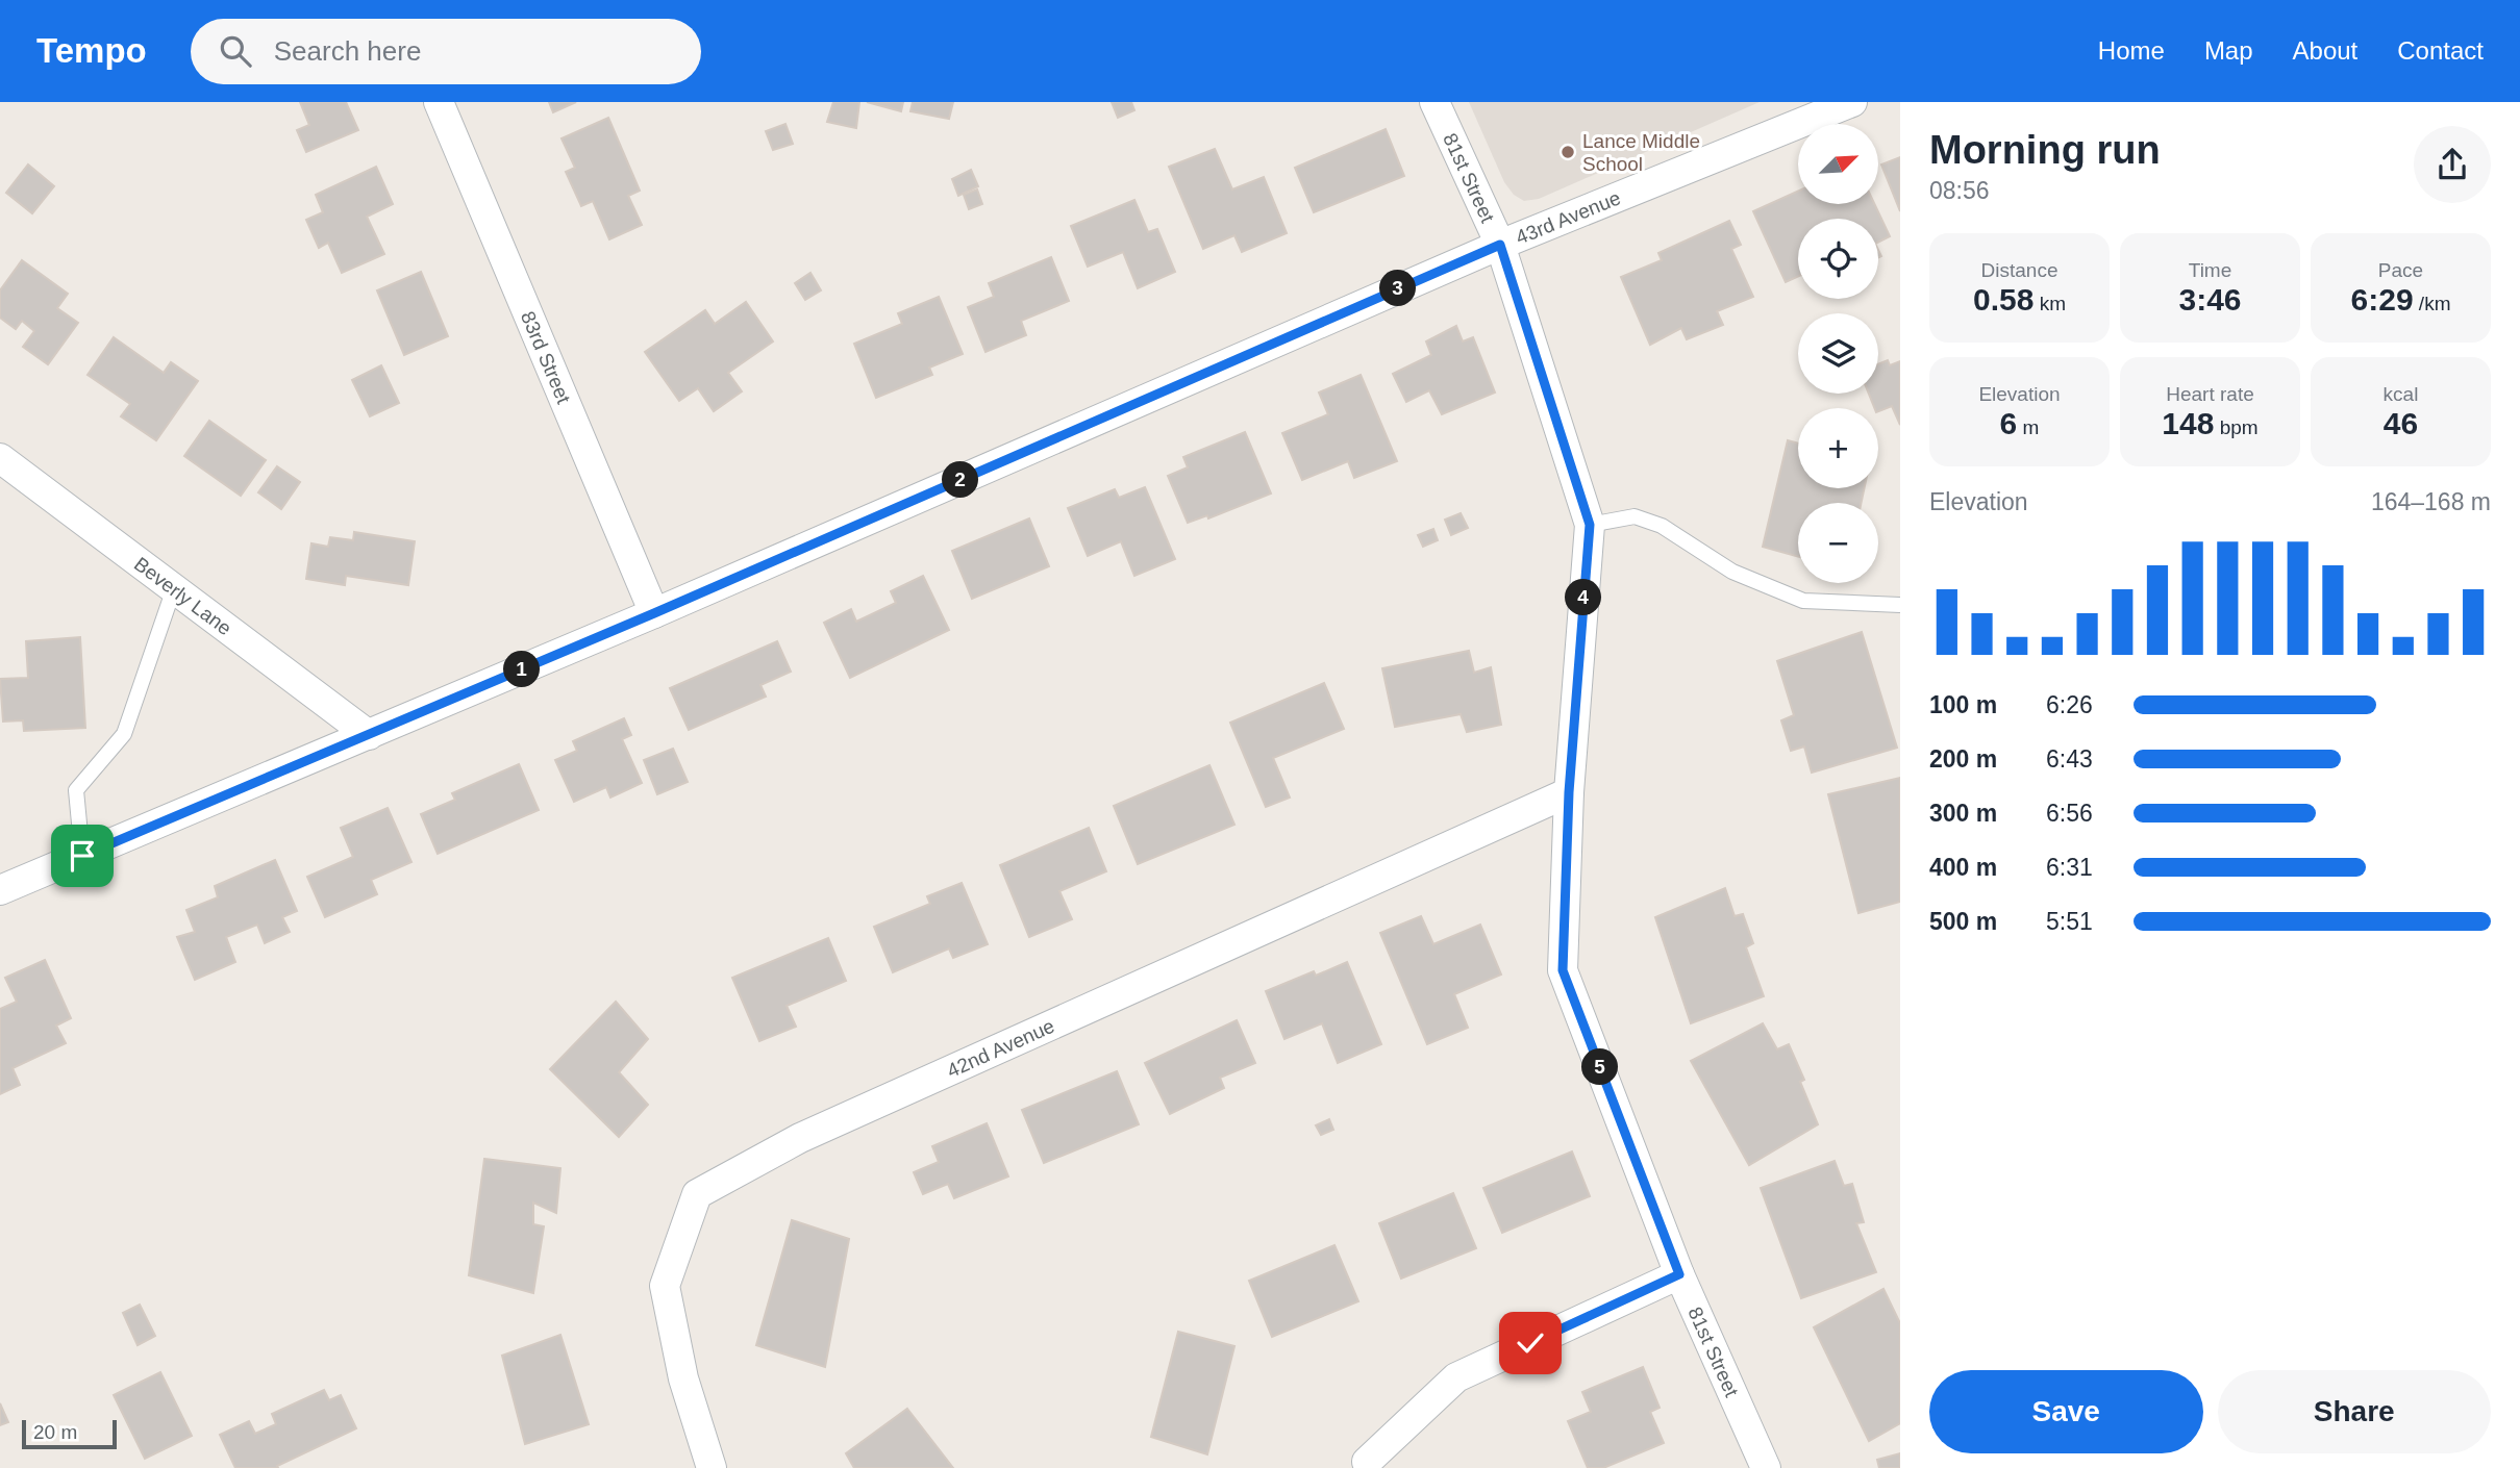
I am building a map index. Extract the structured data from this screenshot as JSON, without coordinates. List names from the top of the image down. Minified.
{"streets":{"street":["81st Street","43rd Avenue","83rd Street","Beverly Lane","42nd Avenue"]},"crossings":[["81st Street","43rd Avenue"],["81st Street","42nd Avenue"],["43rd Avenue","83rd Street"],["43rd Avenue","Beverly Lane"]],"places":["Lance Middle School"],"scale_bar":"20 m","north":"top right","page":{"header":"Tempo","search":"Search here","nav":["Home","Map","About","Contact"],"heading":["Morning run","08:56"],"map_buttons":["+","−"],"stats":[["Distance","0.58 km"],["Time","3:46"],["Pace","6:29 /km"],["Elevation","6 m"],["Heart rate","148 bpm"],["kcal","46"]],"pins":["3","2","4","1","5"],"chart":["Elevation","164–168 m"],"list":[{"name":"100 m","note":"6:26"},{"name":"200 m","note":"6:43"},{"name":"300 m","note":"6:56"},{"name":"400 m","note":"6:31"},{"name":"500 m","note":"5:51"}],"buttons":["Save","Share"],"scale":"20 m"}}
